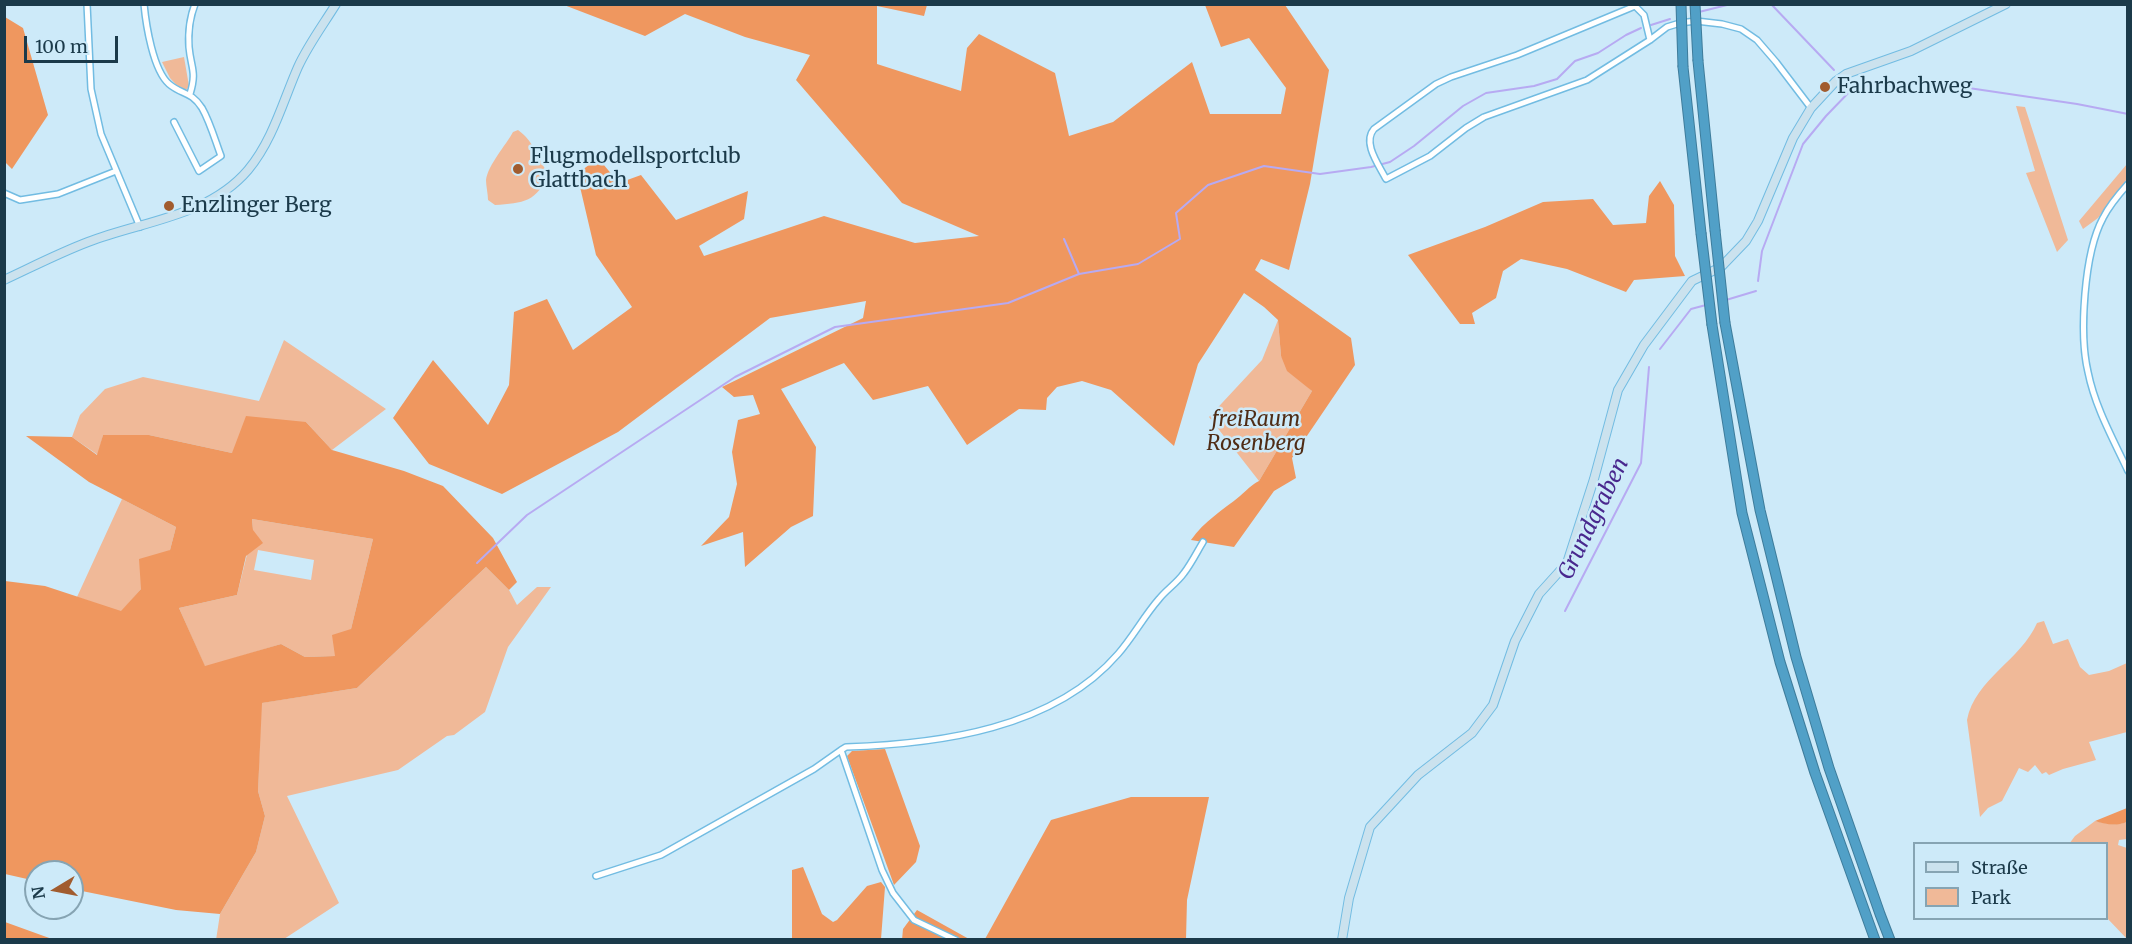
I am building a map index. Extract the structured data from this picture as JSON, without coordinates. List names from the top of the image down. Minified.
{"water":["Grundgraben"],"parks":["freiRaum Rosenberg"],"places":["Fahrbachweg","Flugmodellsportclub Glattbach","Enzlinger Berg"],"legend":["Straße","Park"],"scale_bar":"100 m","north":"left"}
